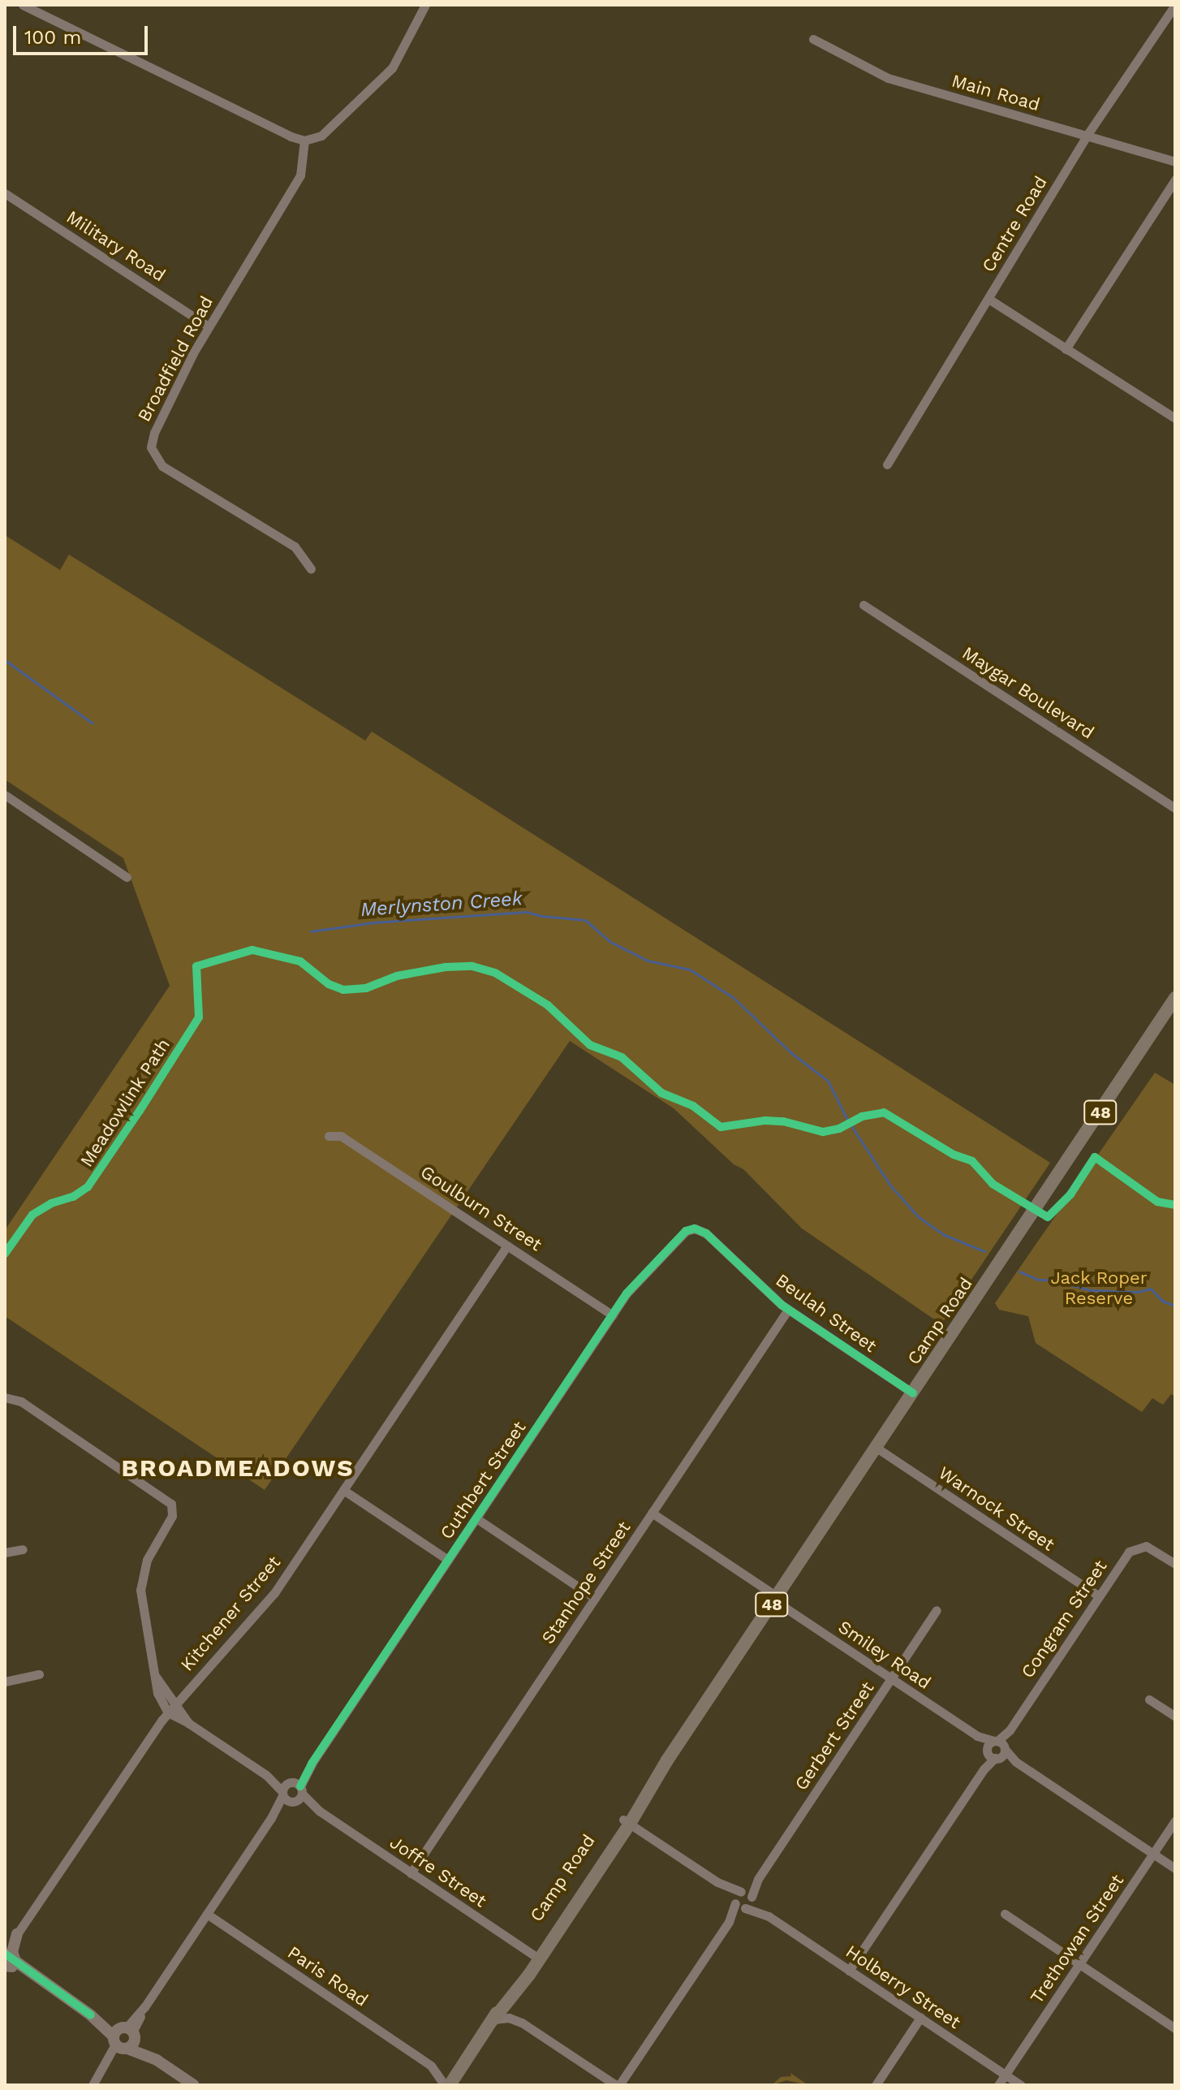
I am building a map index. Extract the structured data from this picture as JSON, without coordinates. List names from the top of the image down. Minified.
{"streets":{"main road":["48","Camp Road"],"street":["Main Road","Centre Road","Military Road","Broadfield Road","Maygar Boulevard","Goulburn Street","Beulah Street","Cuthbert Street","Warnock Street","Stanhope Street","Kitchener Street","Congram Street","Smiley Road","Gerbert Street","Joffre Street","Trethowan Street","Paris Road","Holberry Street"],"cycle path":["Meadowlink Path"]},"crossings":[["Main Road","Centre Road"],["Military Road","Broadfield Road"],["Goulburn Street","Cuthbert Street"],["Goulburn Street","Kitchener Street"],["Beulah Street","Camp Road"],["Beulah Street","Cuthbert Street"],["Beulah Street","Stanhope Street"],["Camp Road","Warnock Street"],["Camp Road","Smiley Road"],["Camp Road","Joffre Street"],["Camp Road","Paris Road"],["Camp Road","Holberry Street"],["Cuthbert Street","Joffre Street"],["Cuthbert Street","Paris Road"],["Warnock Street","Congram Street"],["Stanhope Street","Smiley Road"],["Stanhope Street","Joffre Street"],["Kitchener Street","Joffre Street"],["Congram Street","Smiley Road"],["Smiley Road","Gerbert Street"],["Gerbert Street","Holberry Street"],["Trethowan Street","Holberry Street"]],"districts":["BROADMEADOWS"],"water":["Merlynston Creek"],"parks":["Jack Roper Reserve"],"scale_bar":"100 m"}
